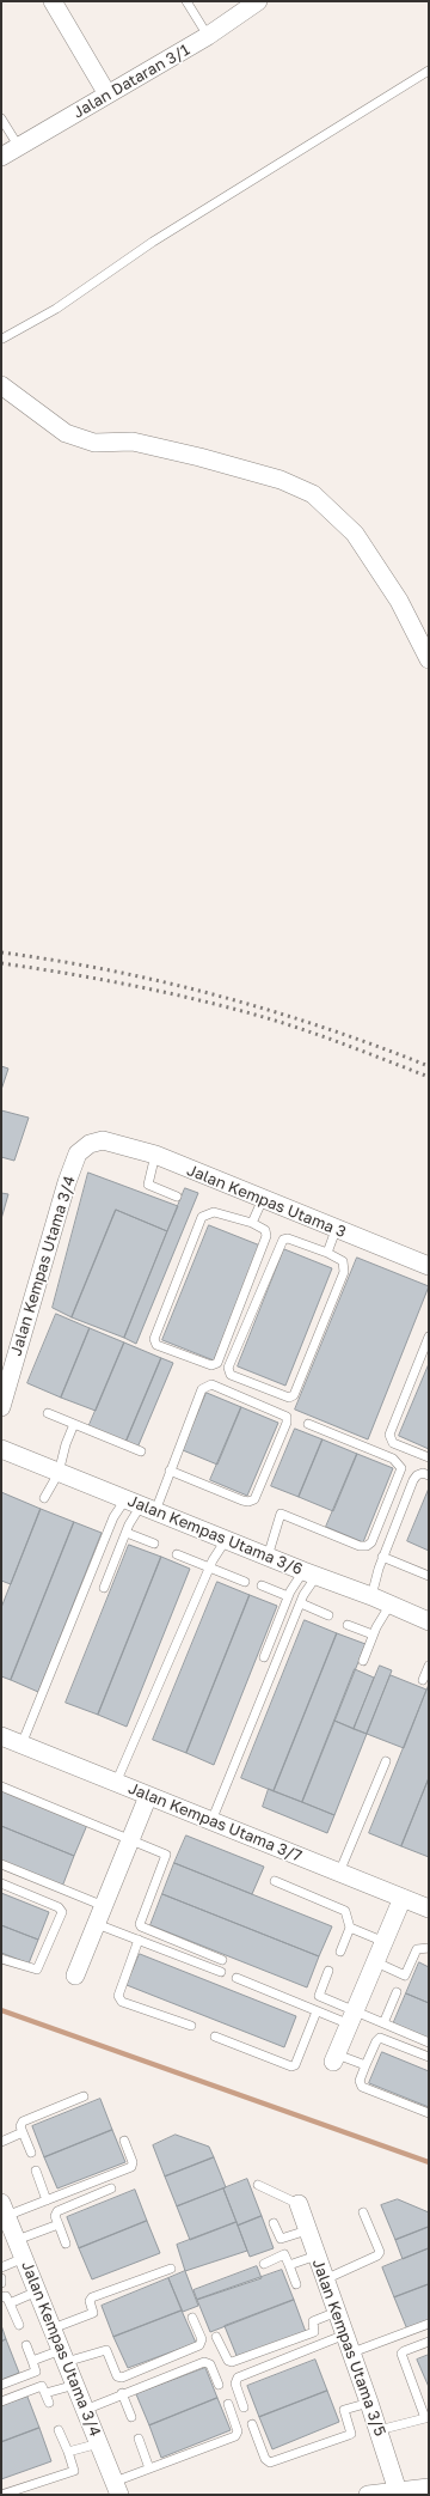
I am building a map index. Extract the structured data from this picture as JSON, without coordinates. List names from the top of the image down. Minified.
{"streets":{"street":["Jalan Dataran 3/1","Jalan Kempas Utama 3","Jalan Kempas Utama 3/4","Jalan Kempas Utama 3/6","Jalan Kempas Utama 3/7","Jalan Kempas Utama 3/5"]},"crossings":[["Jalan Kempas Utama 3","Jalan Kempas Utama 3/4"]]}
